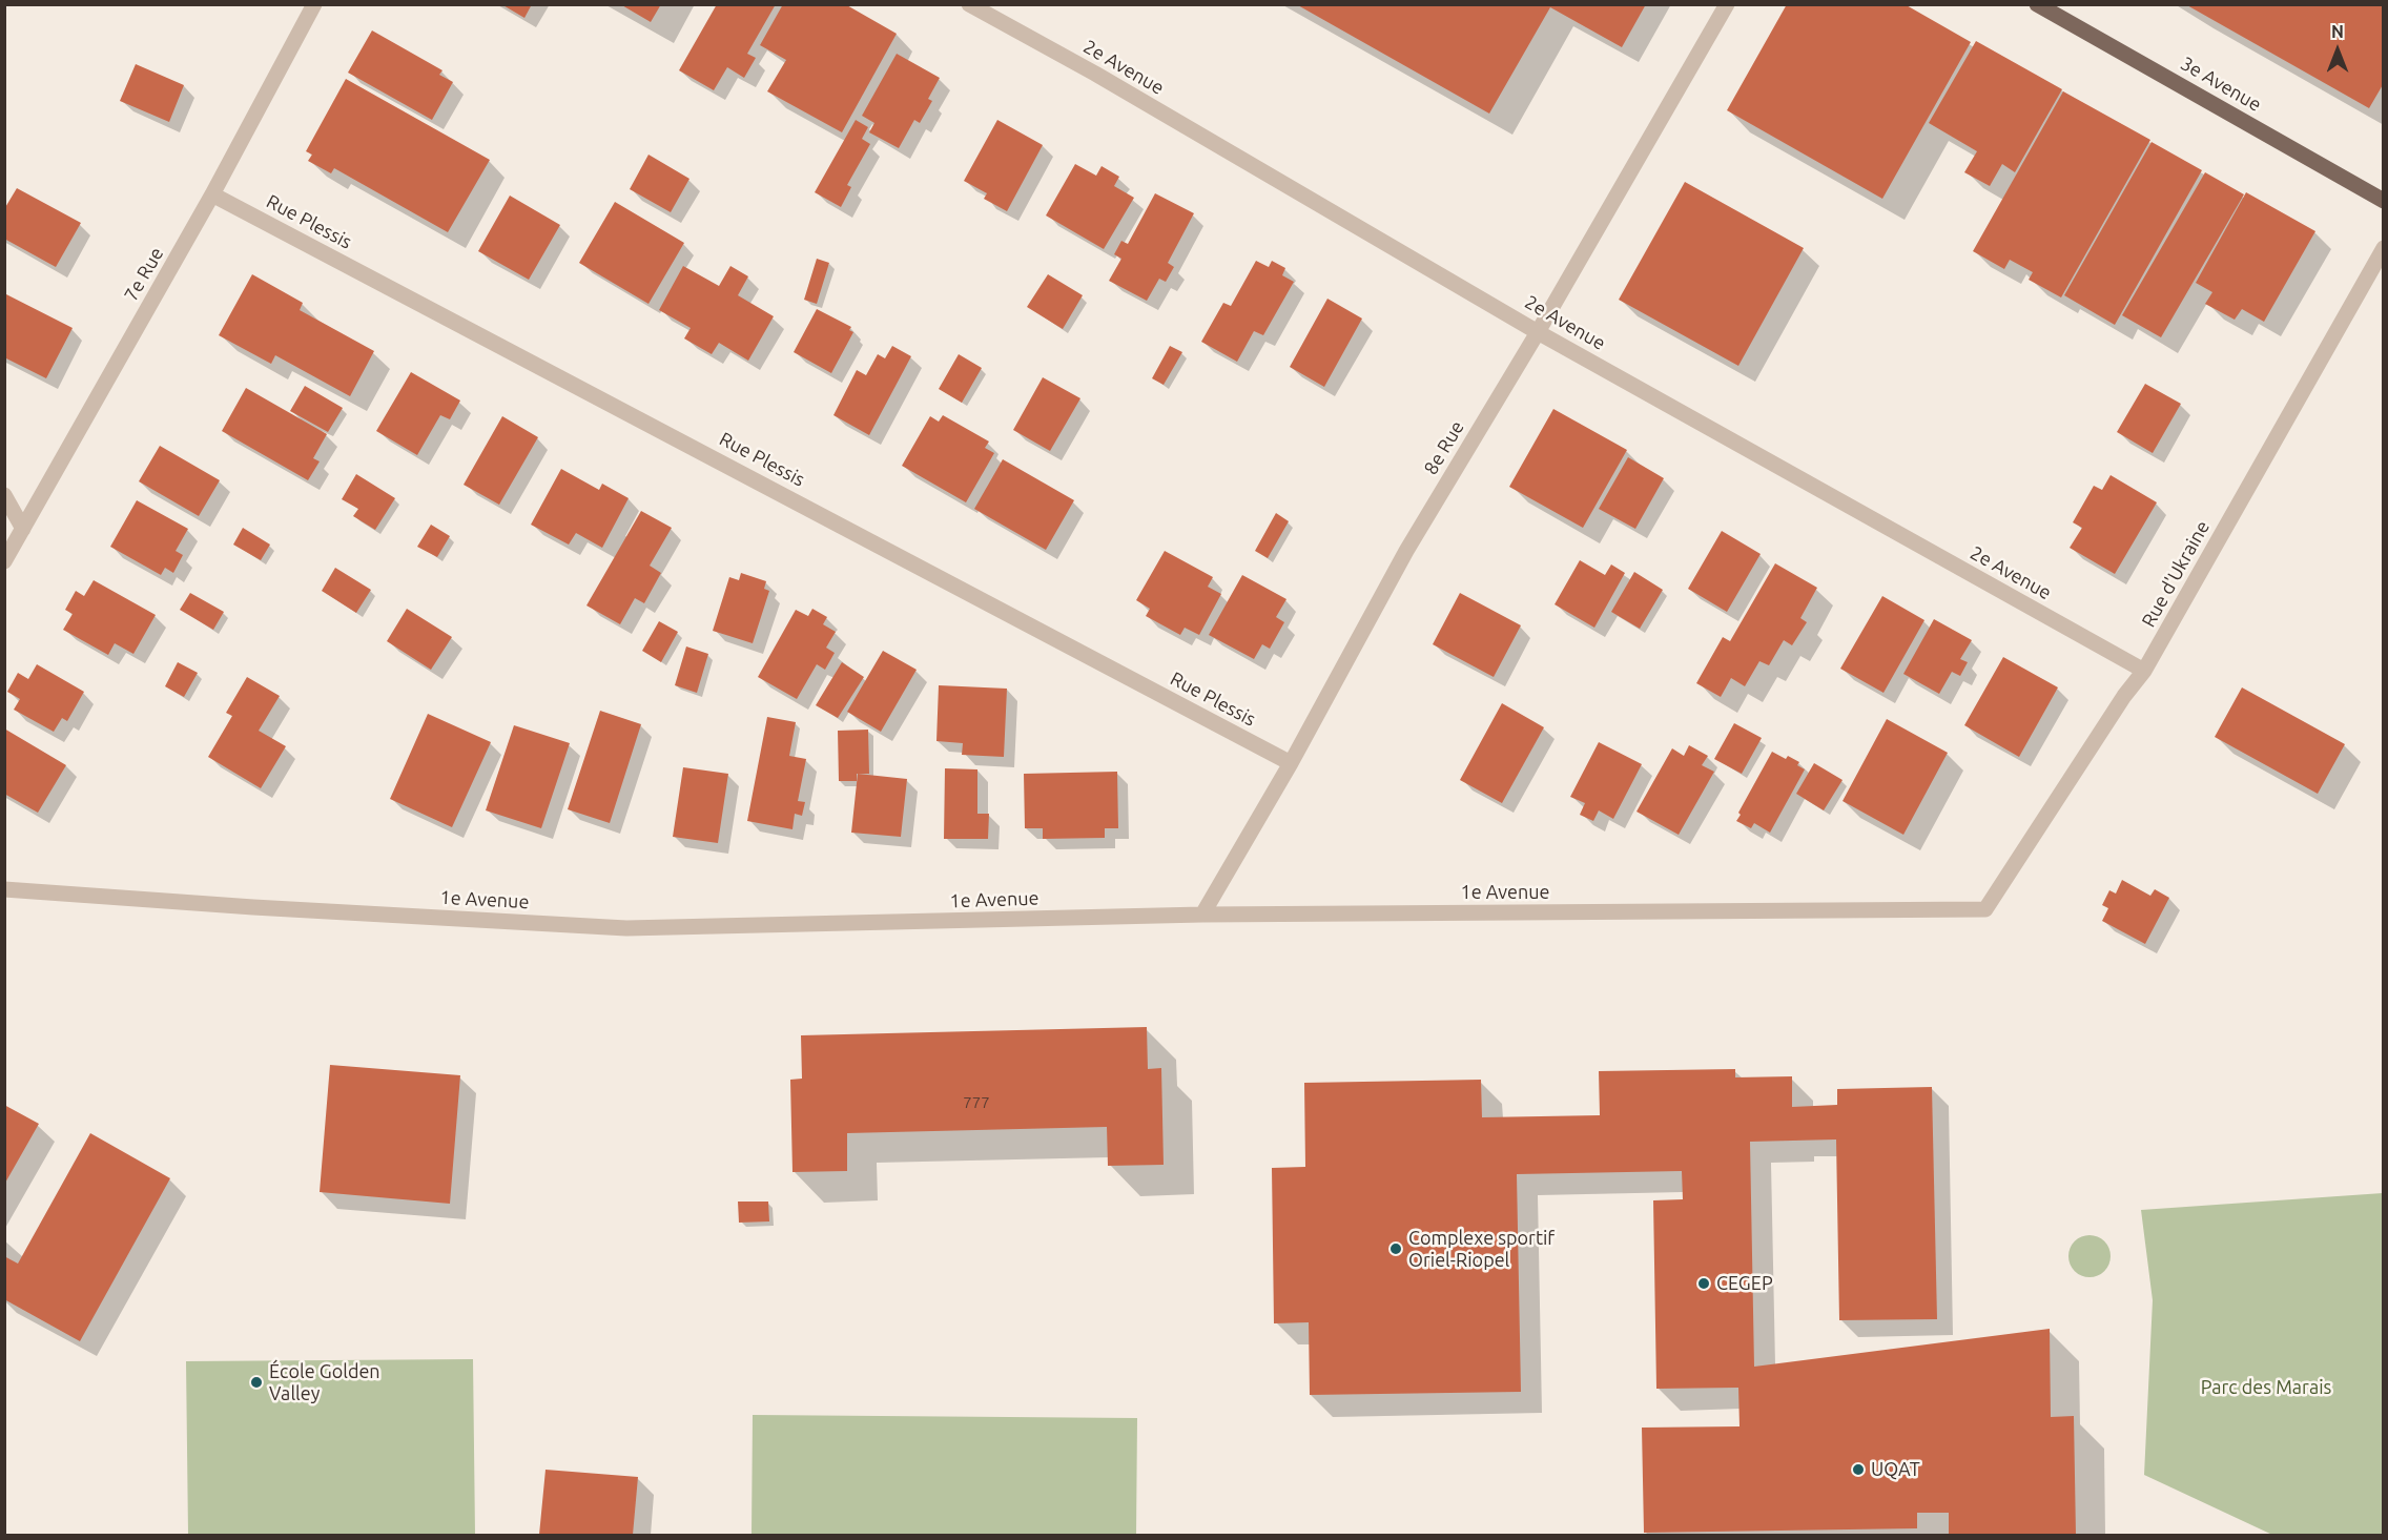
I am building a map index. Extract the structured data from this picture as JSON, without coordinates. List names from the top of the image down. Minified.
{"streets":{"main road":["3e Avenue"],"street":["2e Avenue","Rue Plessis","7e Rue","8e Rue","Rue d'Ukraine","1e Avenue"]},"crossings":[["2e Avenue","8e Rue"],["2e Avenue","Rue d'Ukraine"],["Rue Plessis","7e Rue"],["Rue Plessis","8e Rue"],["8e Rue","1e Avenue"],["Rue d'Ukraine","1e Avenue"]],"parks":["Parc des Marais"],"places":["Complexe sportif Oriel-Riopel","CEGEP","École Golden Valley","UQAT"],"house_numbers":["777"],"north":"top"}
